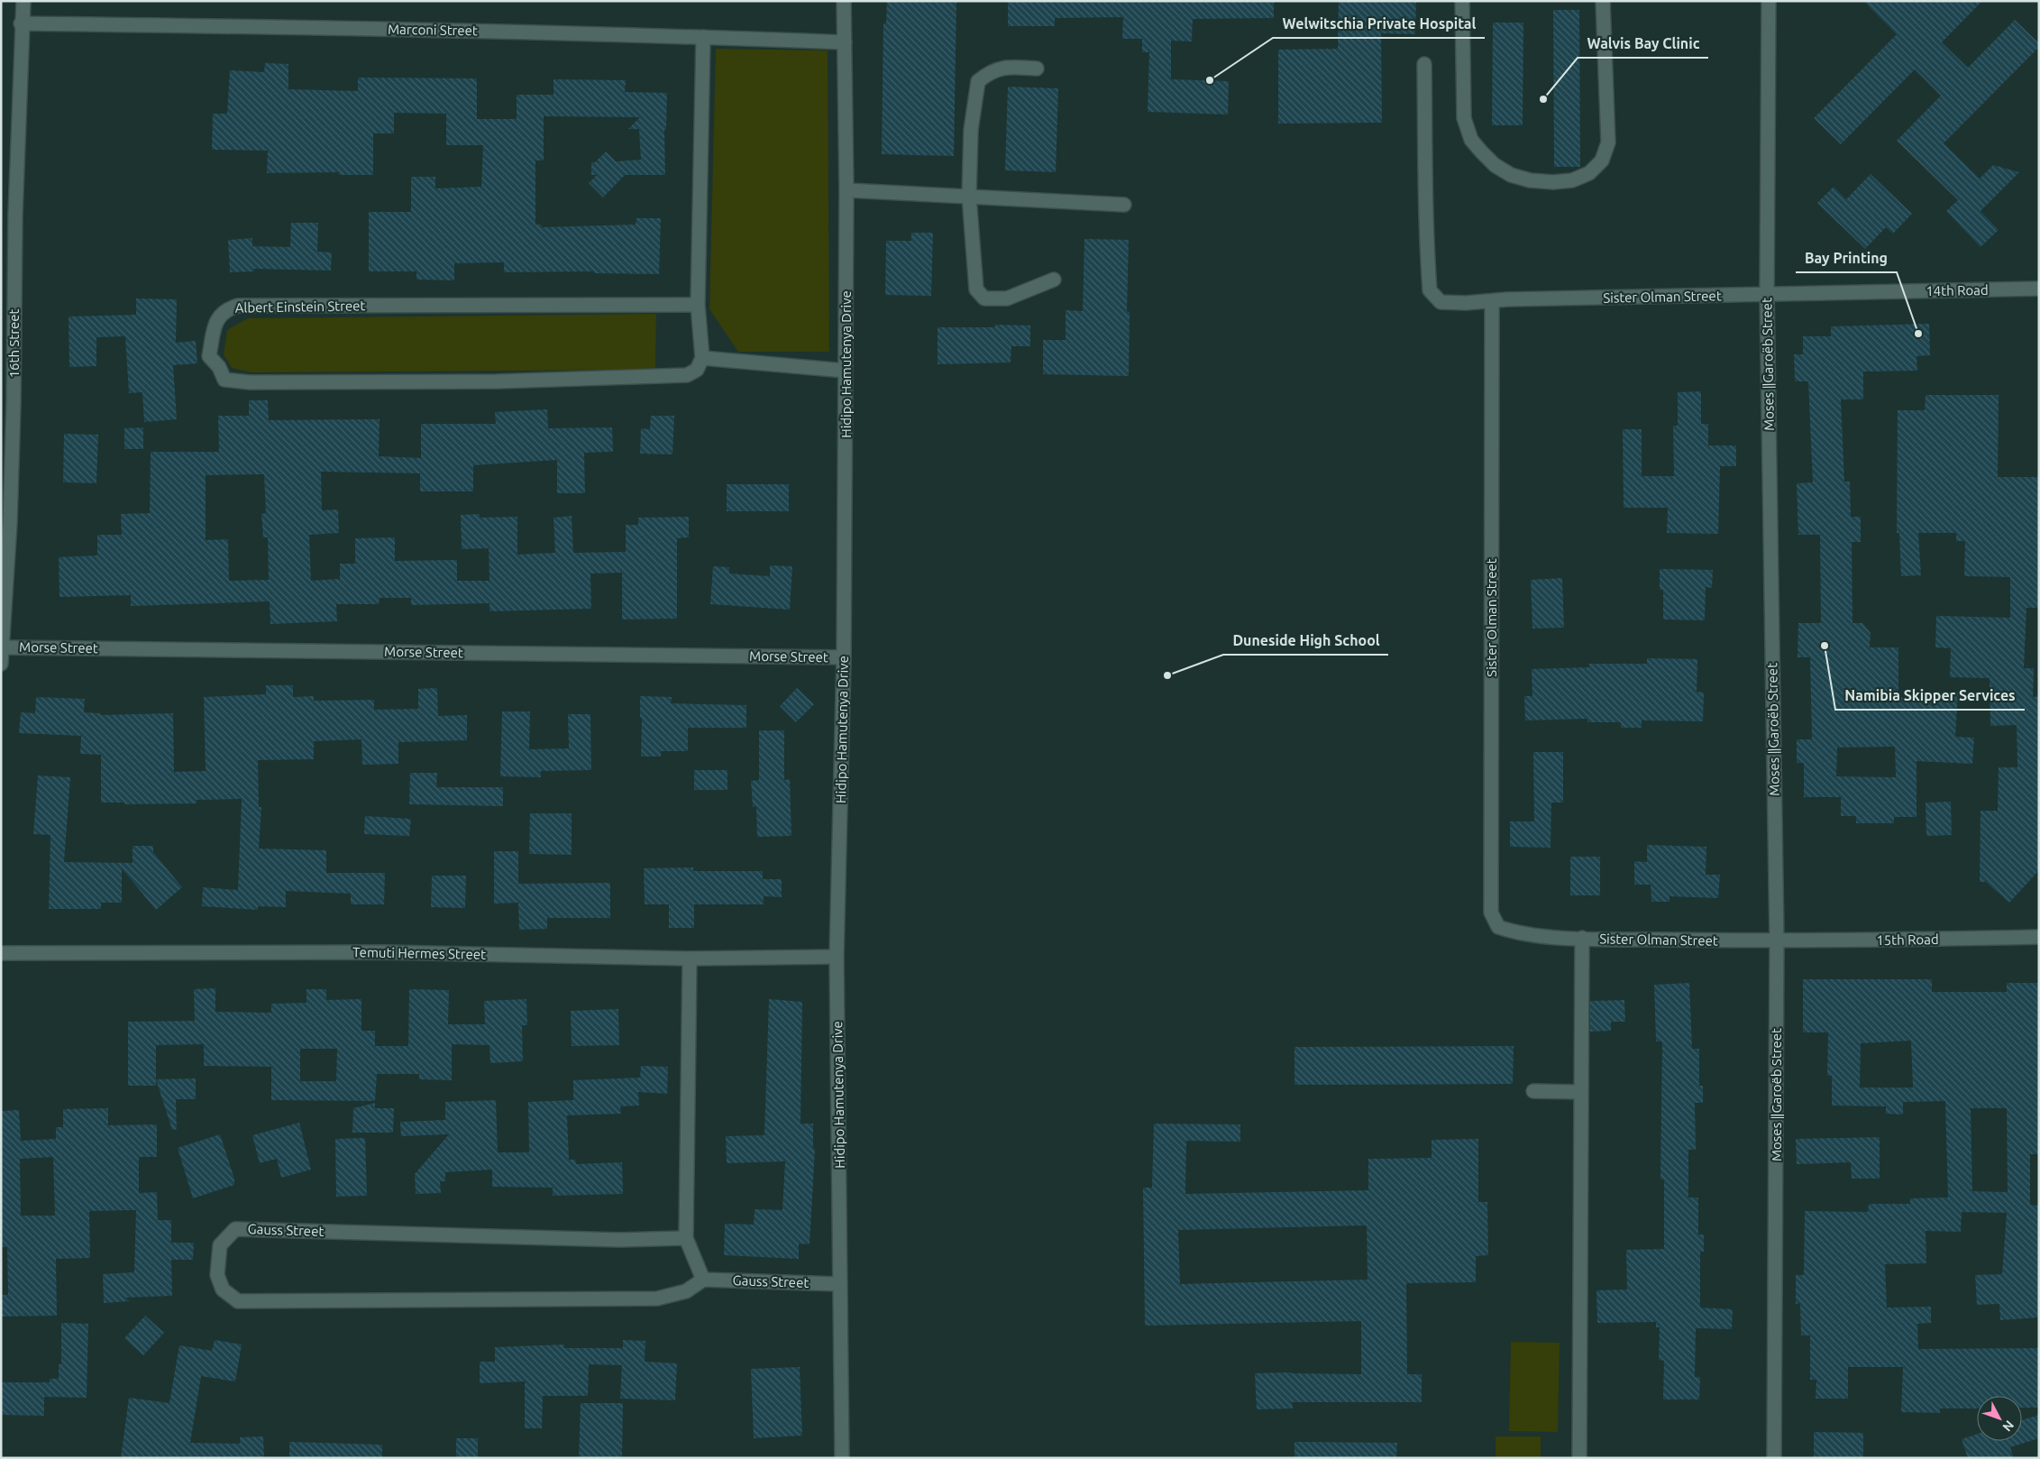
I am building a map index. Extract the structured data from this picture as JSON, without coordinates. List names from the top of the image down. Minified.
{"streets":{"street":["Marconi Street","14th Road","Sister Olman Street","Albert Einstein Street","16th Street","Hidipo Hamutenya Drive","Moses ǁGaroëb Street","Morse Street","15th Road","Temuti Hermes Street","Gauss Street"]},"crossings":[["Marconi Street","16th Street"],["Marconi Street","Hidipo Hamutenya Drive"],["14th Road","Sister Olman Street"],["14th Road","Moses ǁGaroëb Street"],["Sister Olman Street","Moses ǁGaroëb Street"],["Sister Olman Street","15th Road"],["16th Street","Morse Street"],["Hidipo Hamutenya Drive","Morse Street"],["Hidipo Hamutenya Drive","Temuti Hermes Street"],["Hidipo Hamutenya Drive","Gauss Street"],["Moses ǁGaroëb Street","15th Road"]],"places":["Welwitschia Private Hospital","Walvis Bay Clinic","Bay Printing","Namibia Skipper Services","Duneside High School"],"north":"bottom right"}
